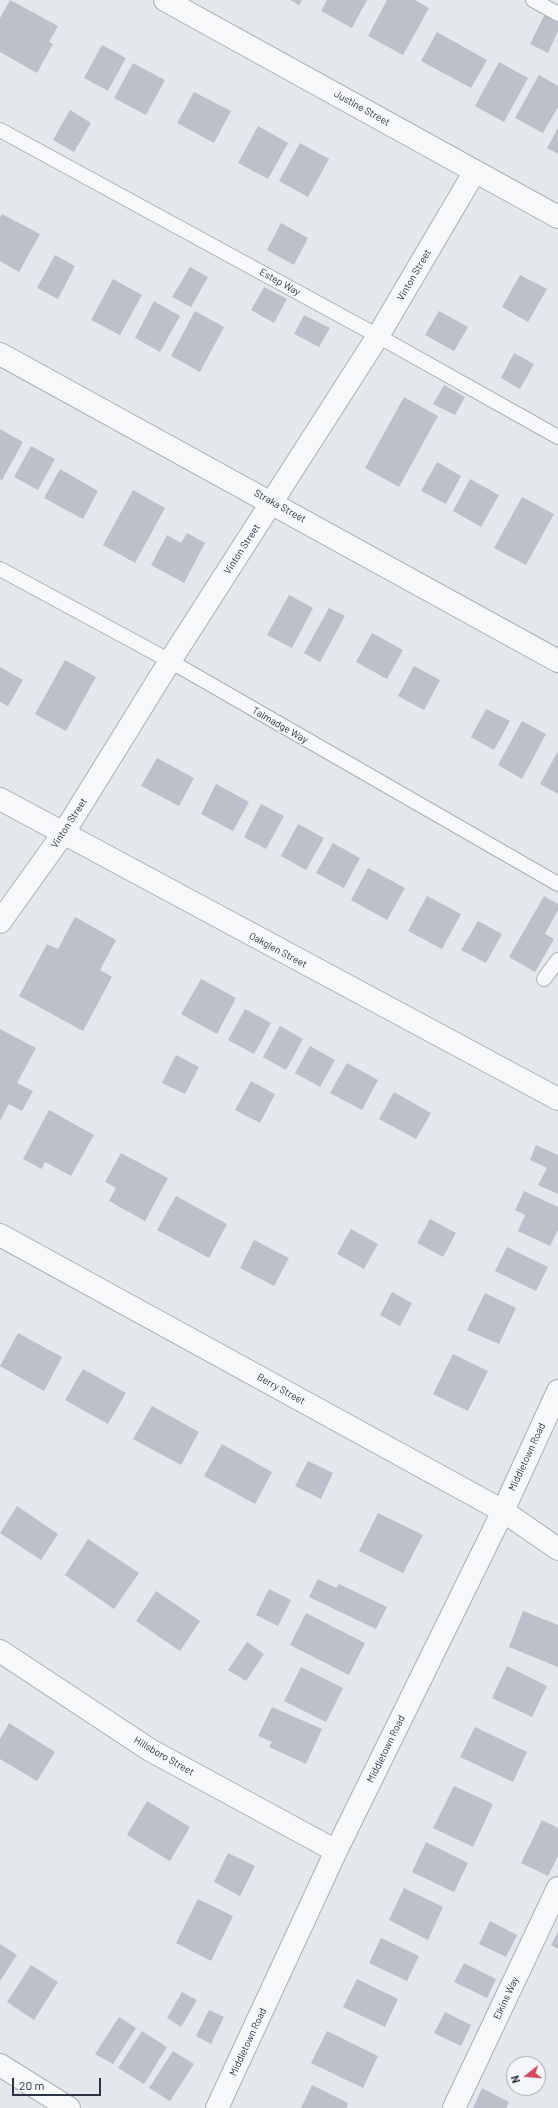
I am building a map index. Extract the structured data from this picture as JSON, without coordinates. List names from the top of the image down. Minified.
{"streets":{"street":["Justine Street","Vinton Street","Straka Street","Oakglen Street","Berry Street","Middletown Road","Hillsboro Street","Elkins Way"],"lane":["Estep Way","Talmadge Way"]},"crossings":[["Justine Street","Vinton Street"],["Vinton Street","Estep Way"],["Vinton Street","Straka Street"],["Vinton Street","Talmadge Way"],["Vinton Street","Oakglen Street"],["Berry Street","Middletown Road"],["Middletown Road","Hillsboro Street"]],"scale_bar":"20 m","north":"left"}
